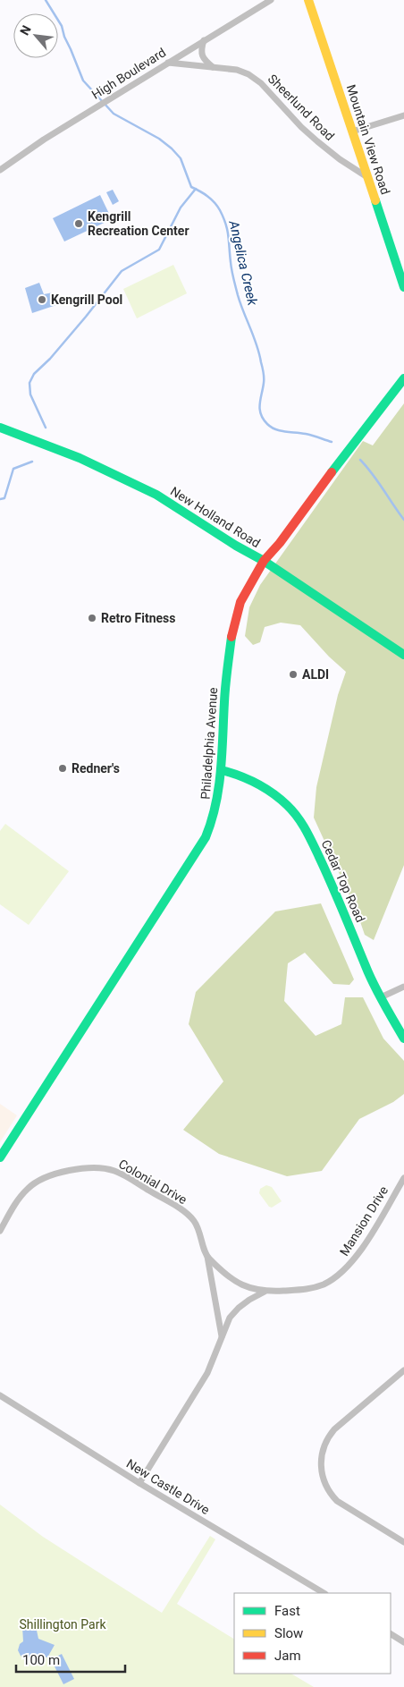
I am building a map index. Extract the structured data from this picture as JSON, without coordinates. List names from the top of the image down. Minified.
{"streets":{"main road":["Mountain View Road","New Holland Road","Philadelphia Avenue","Cedar Top Road"],"street":["High Boulevard","Sheerlund Road","Colonial Drive","Mansion Drive","New Castle Drive"]},"crossings":[["High Boulevard","Sheerlund Road"],["Sheerlund Road","Mountain View Road"],["New Holland Road","Philadelphia Avenue"],["Philadelphia Avenue","Cedar Top Road"],["Colonial Drive","Mansion Drive"]],"water":["Angelica Creek"],"parks":["Shillington Park"],"places":["Kengrill Recreation Center","Kengrill Pool","Retro Fitness","ALDI","Redner's"],"legend":["Fast","Slow","Jam"],"scale_bar":"100 m","north":"top left"}
